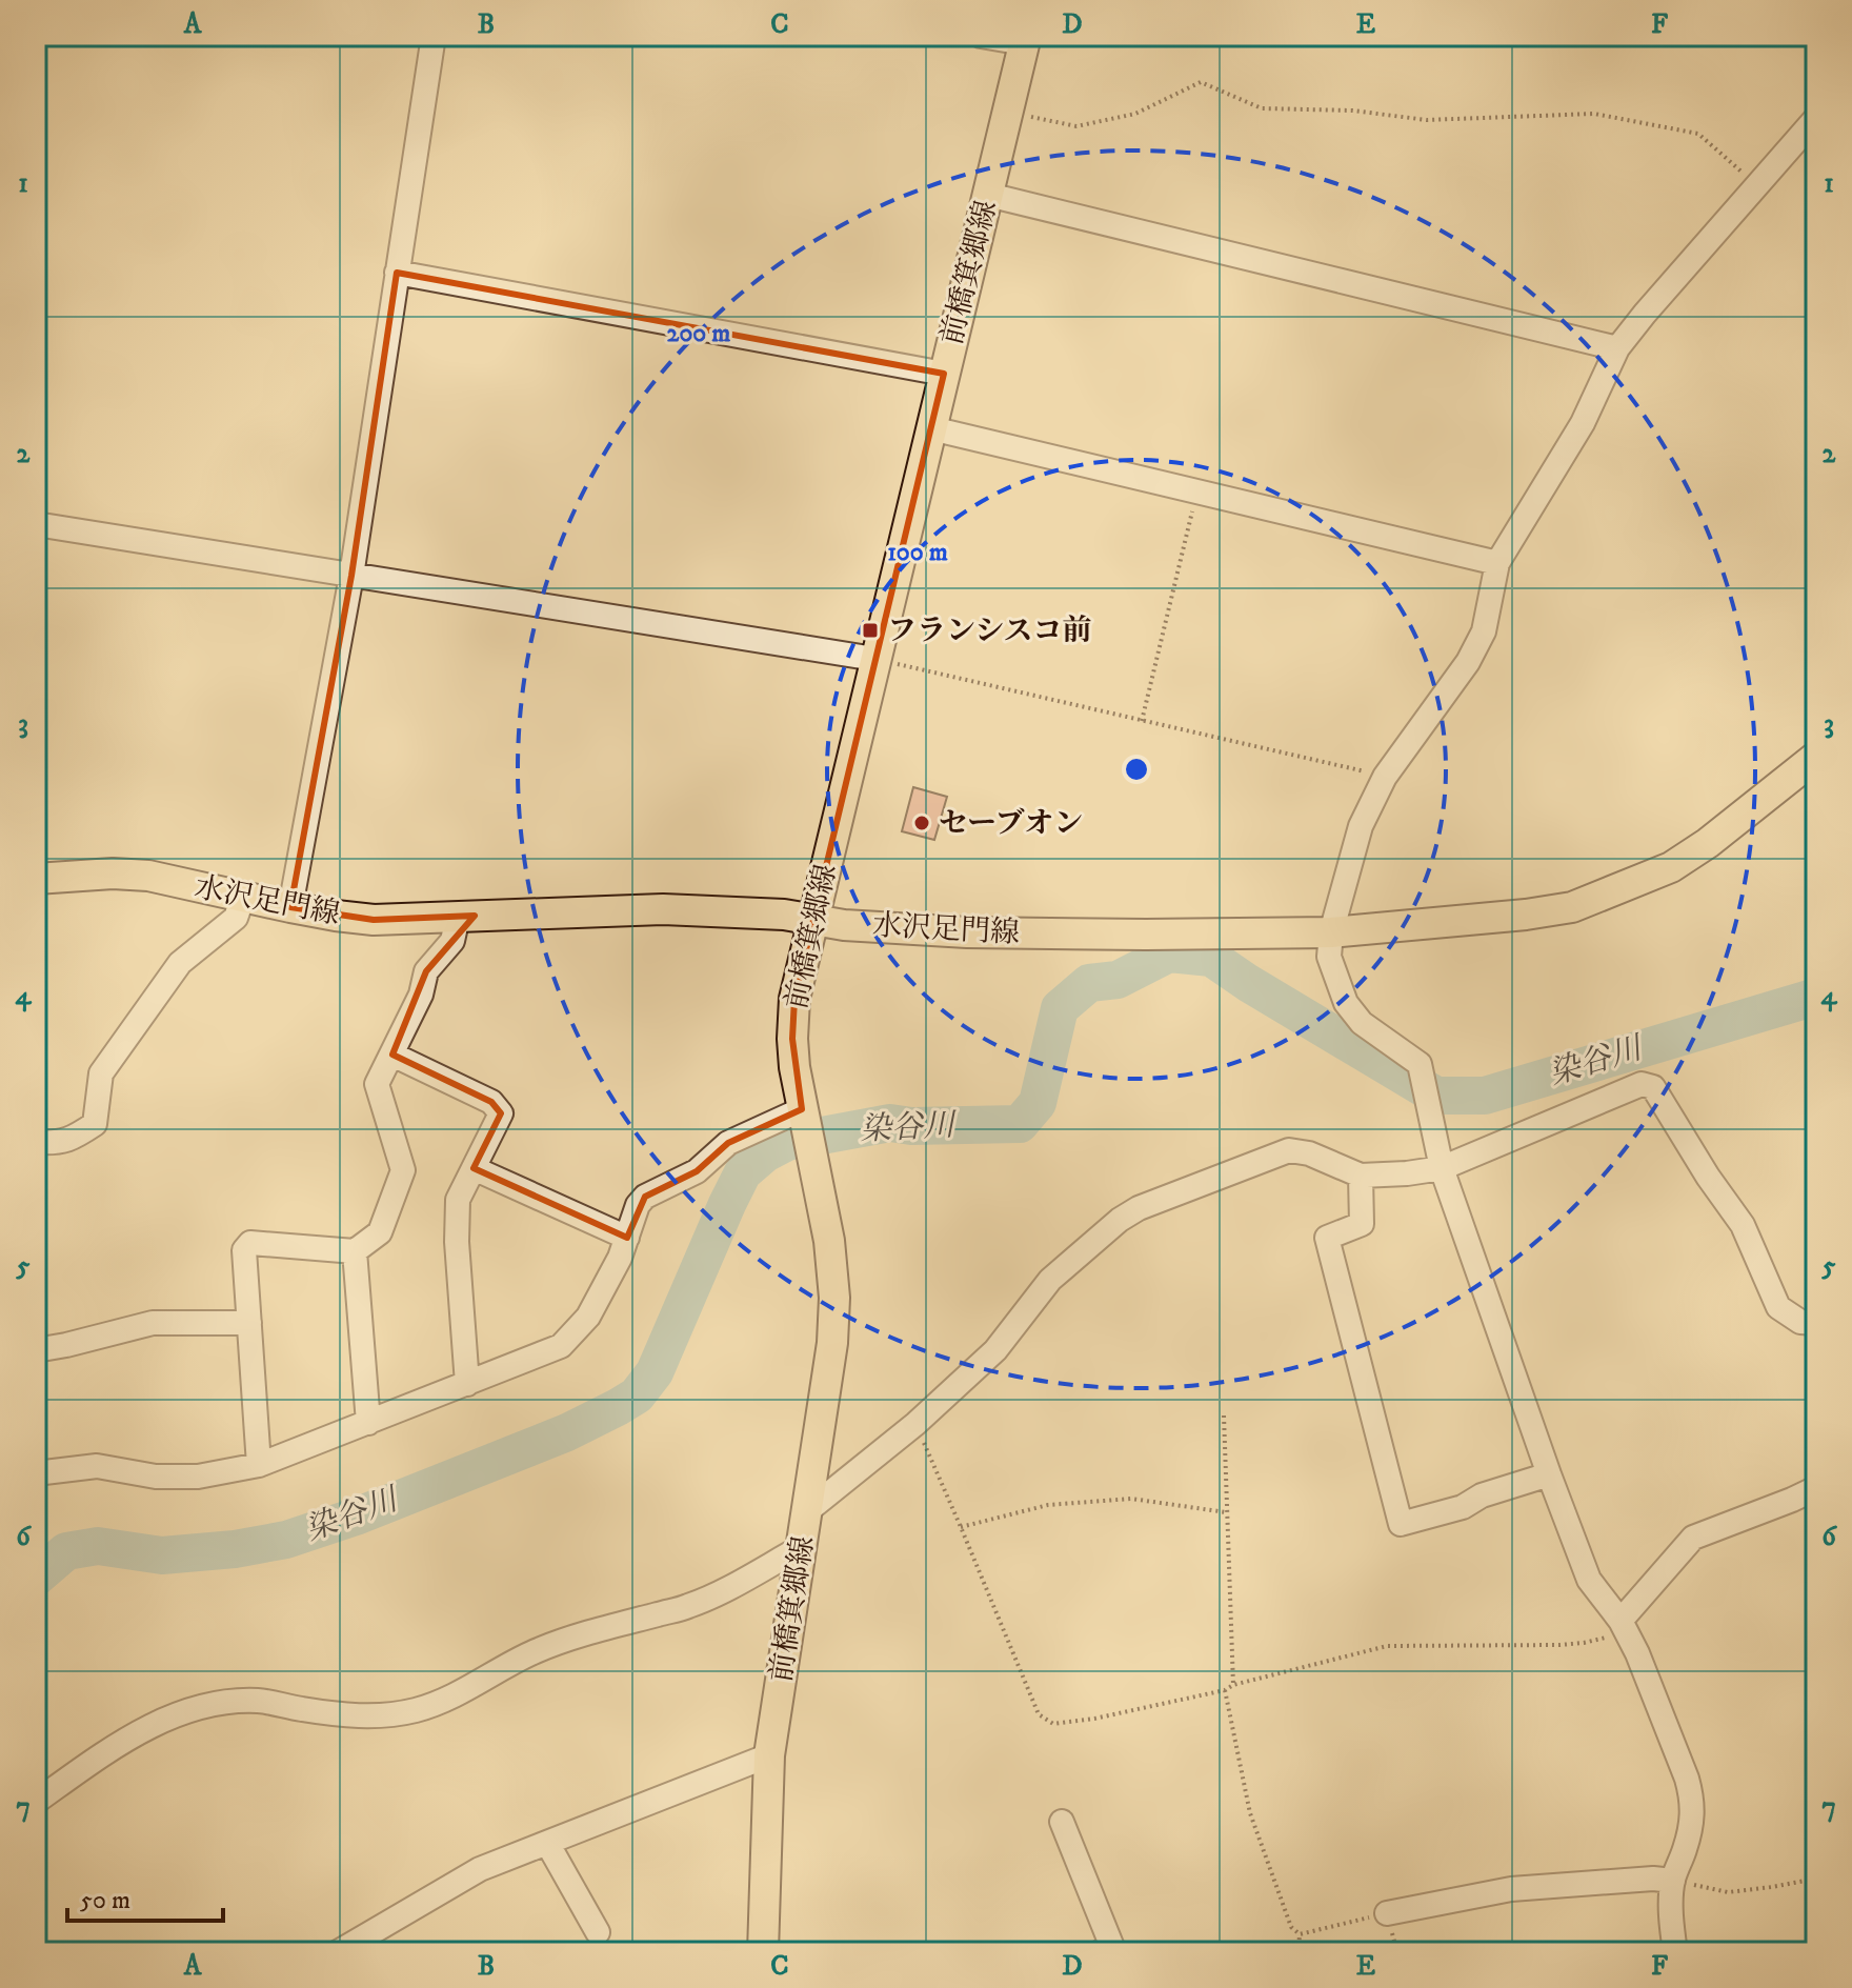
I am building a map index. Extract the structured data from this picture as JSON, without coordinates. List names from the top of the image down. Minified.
{"streets":{"main road":["前橋箕郷線","水沢足門線"]},"crossings":[["前橋箕郷線","水沢足門線"]],"water":["染谷川"],"places":{"transit":["フランシスコ前"],"other":["セーブオン"]},"scale_bar":"50 m","grid":{"columns":["A","B","C","D","E","F"],"rows":["1","2","3","4","5","6","7"]},"rings":["200 m","100 m"]}
